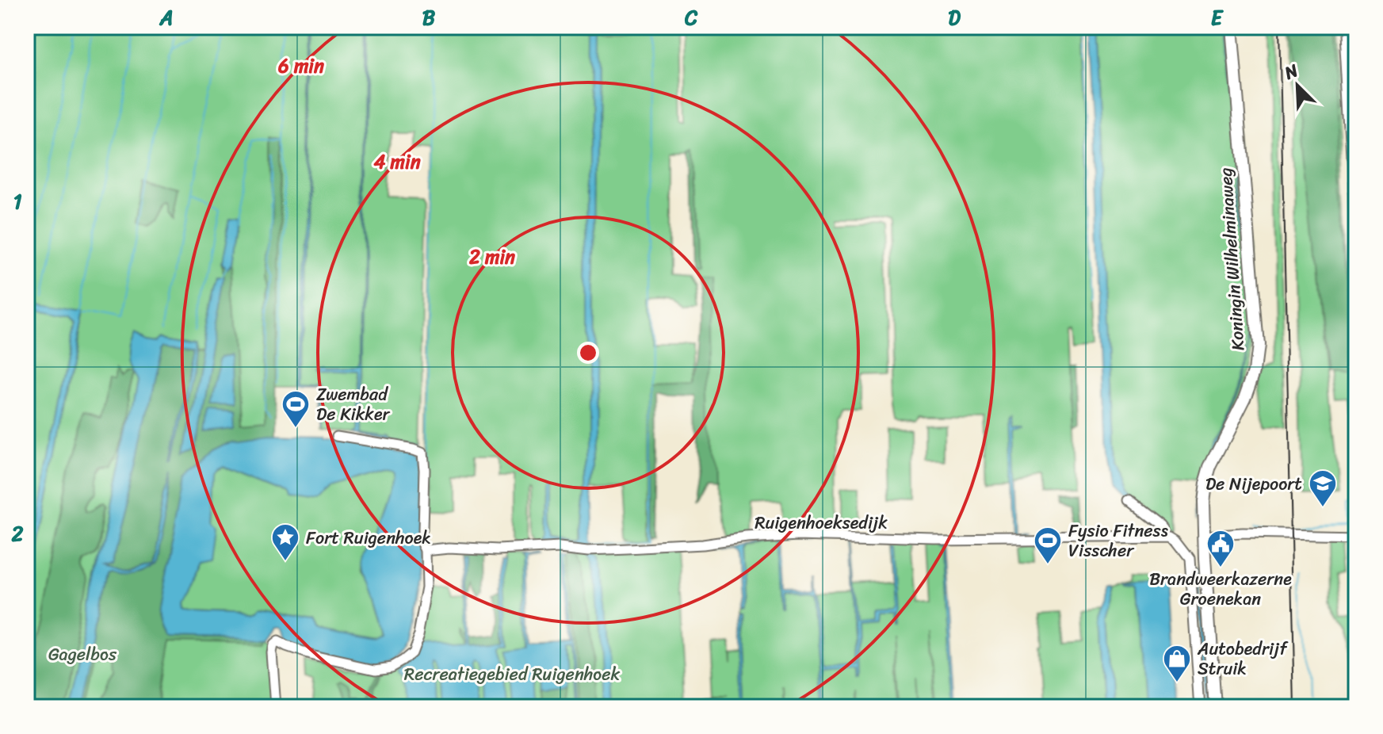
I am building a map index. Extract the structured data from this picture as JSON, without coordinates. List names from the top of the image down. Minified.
{"streets":{"main road":["Koningin Wilhelminaweg"],"street":["Ruigenhoeksedijk"]},"parks":["Gagelbos","Recreatiegebied Ruigenhoek"],"places":{"sports":["Zwembad De Kikker","Fysio Fitness Visscher"],"school or university":["De Nijepoort"],"place":["Fort Ruigenhoek"],"public building":["Brandweerkazerne Groenekan"],"shop":["Autobedrijf Struik"]},"north":"top left","grid":{"columns":["A","B","C","D","E"],"rows":["1","2"]},"rings":["6 min","4 min","2 min"]}
